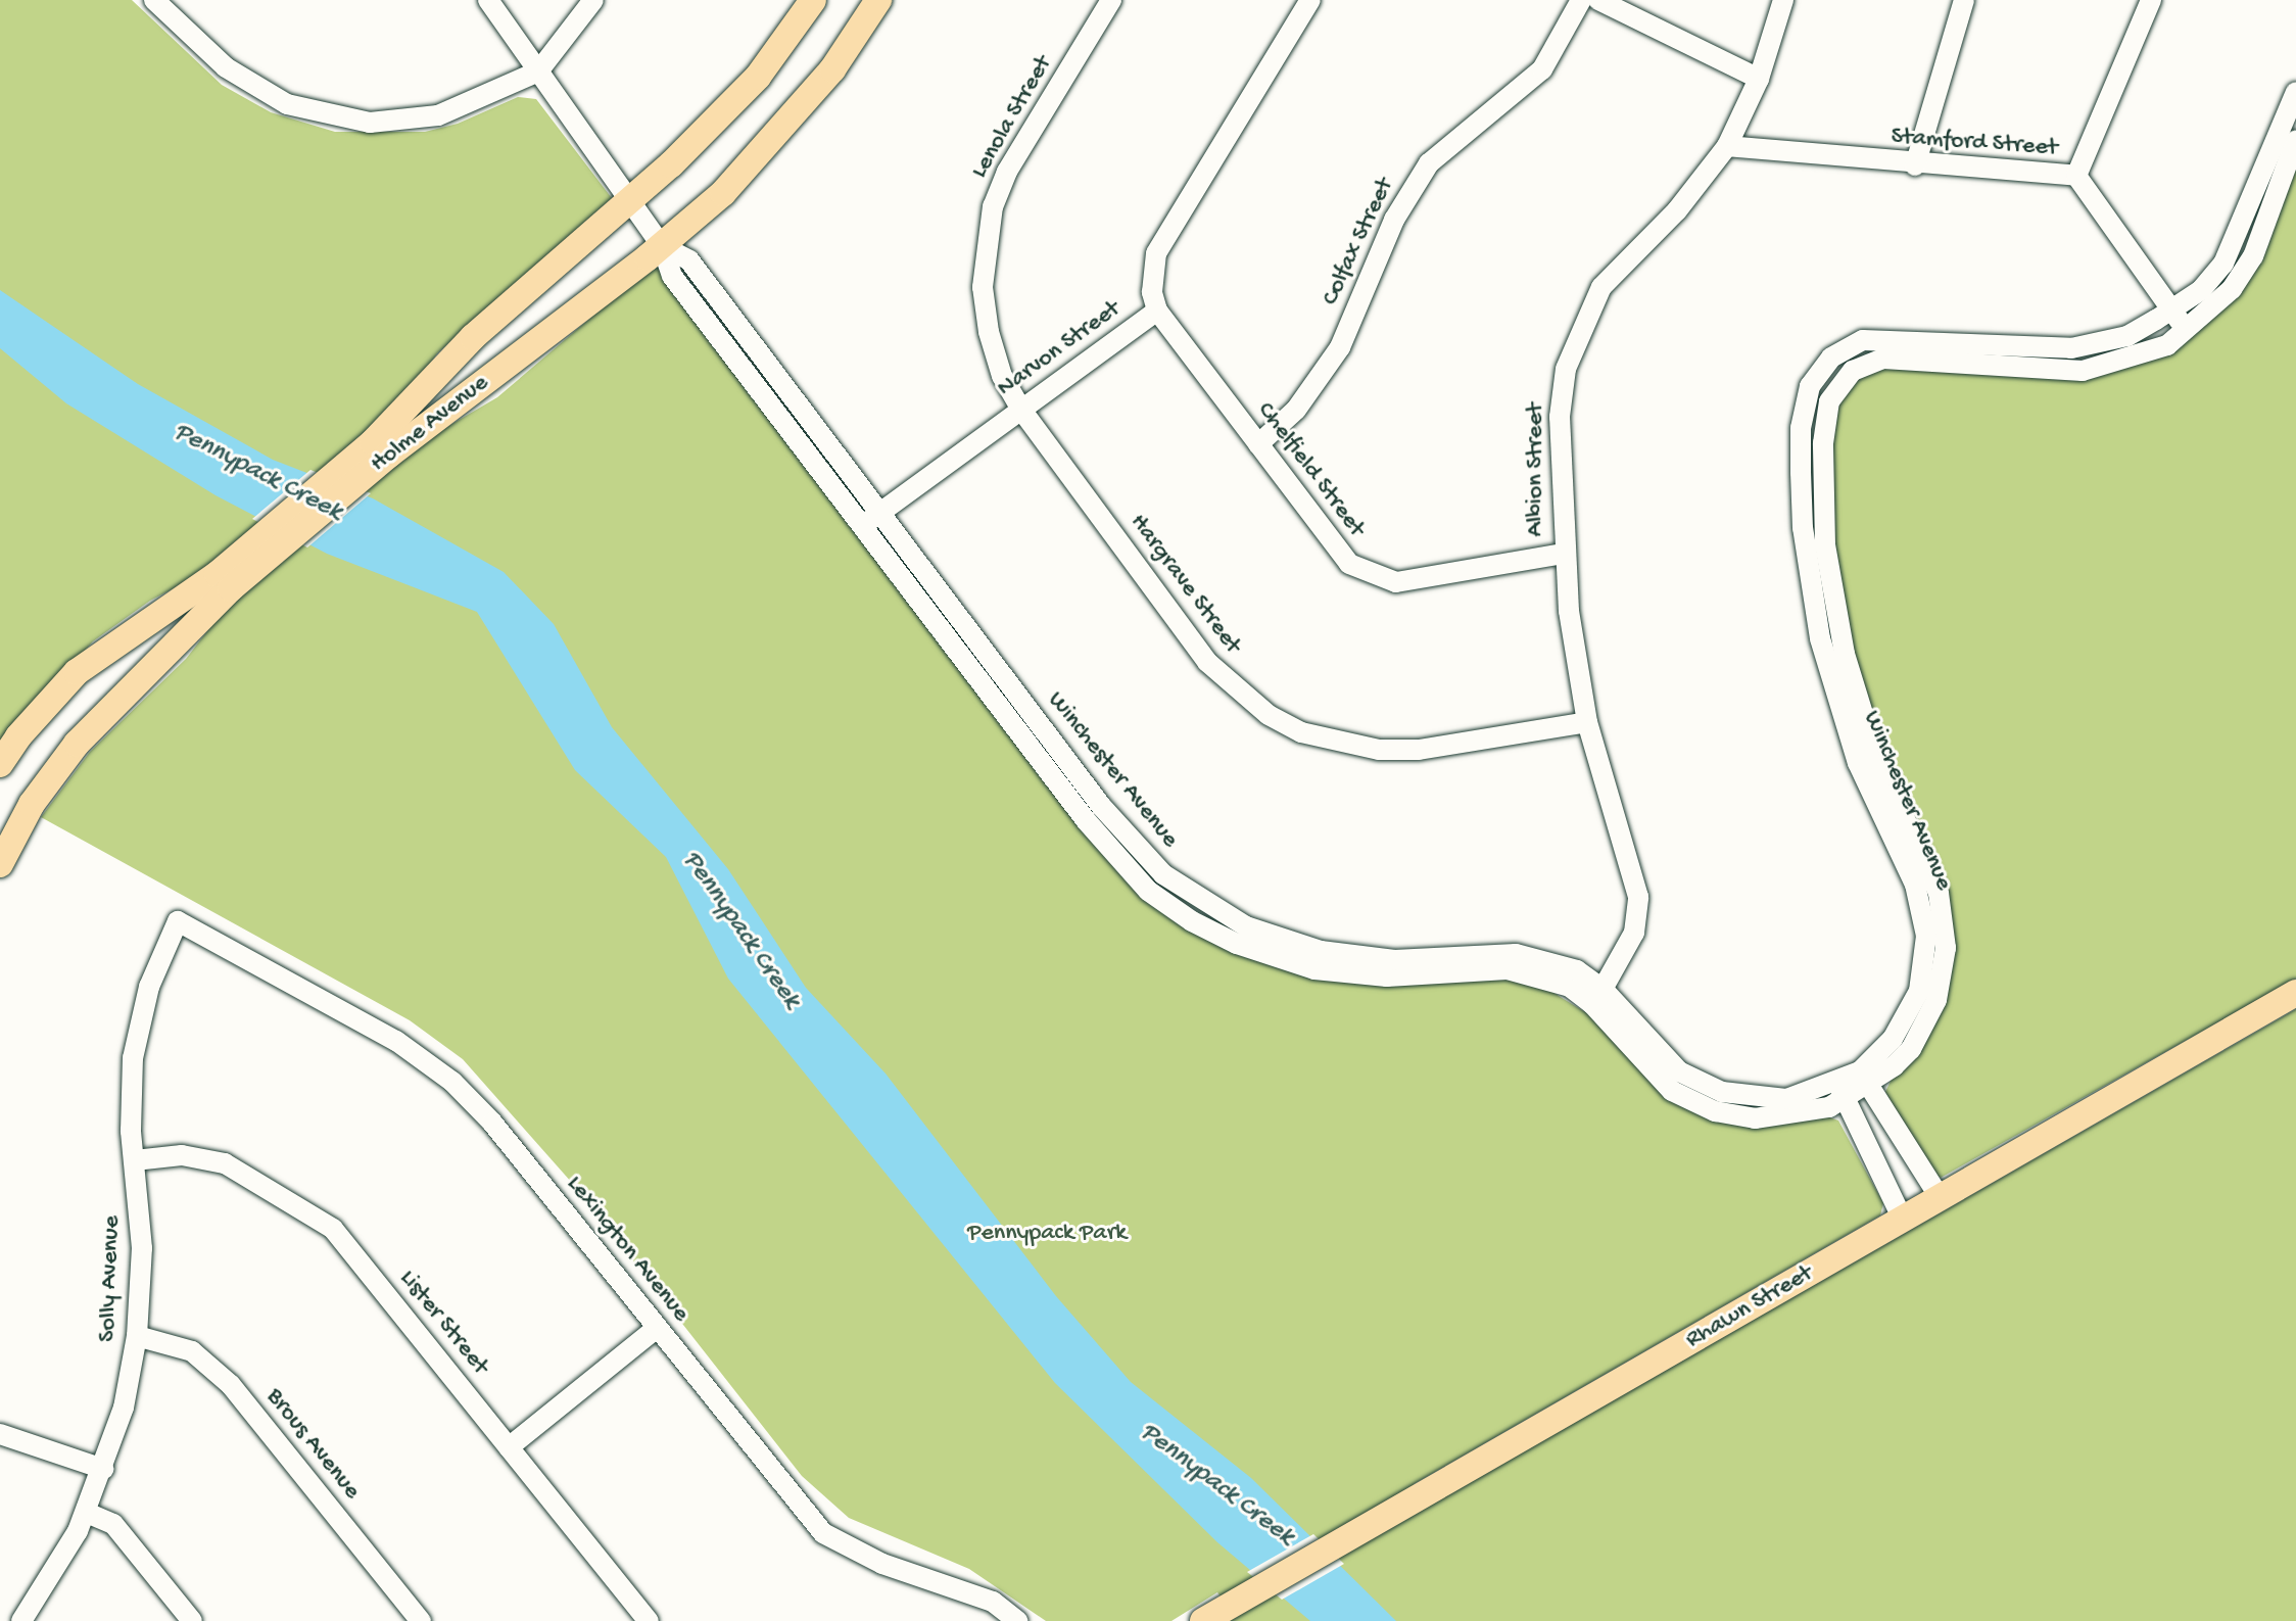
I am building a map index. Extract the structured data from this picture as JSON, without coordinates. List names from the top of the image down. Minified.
{"streets":{"main road":["Holme Avenue","Rhawn Street"],"street":["Lenola Street","Stamford Street","Colfax Street","Narvon Street","Chelfield Street","Albion Street","Hargrave Street","Winchester Avenue","Lexington Avenue","Solly Avenue","Lister Street","Brous Avenue"]},"crossings":[["Lenola Street","Narvon Street"],["Lenola Street","Hargrave Street"],["Stamford Street","Albion Street"],["Stamford Street","Winchester Avenue"],["Colfax Street","Chelfield Street"],["Narvon Street","Chelfield Street"],["Narvon Street","Hargrave Street"],["Narvon Street","Winchester Avenue"],["Holme Avenue","Winchester Avenue"],["Chelfield Street","Albion Street"],["Albion Street","Hargrave Street"],["Albion Street","Winchester Avenue"],["Lexington Avenue","Solly Avenue"],["Solly Avenue","Lister Street"],["Solly Avenue","Brous Avenue"]],"water":["Pennypack Creek"],"parks":["Pennypack Park"]}
